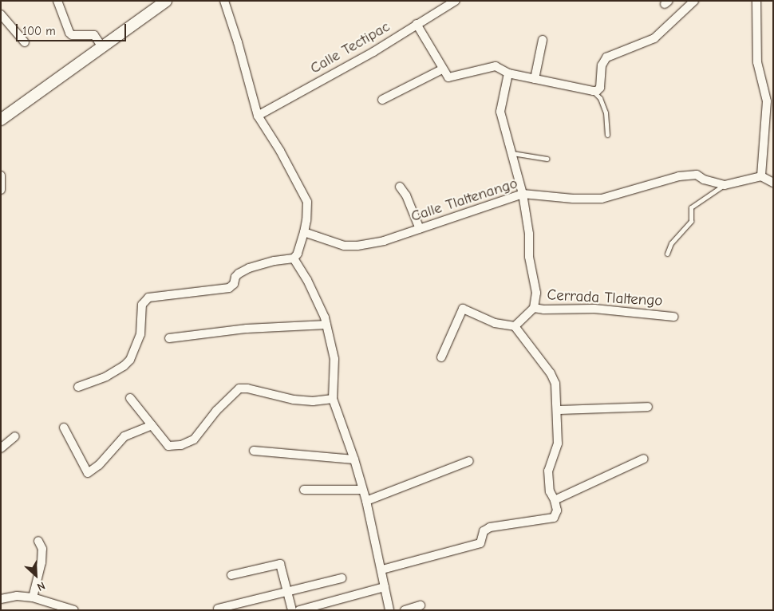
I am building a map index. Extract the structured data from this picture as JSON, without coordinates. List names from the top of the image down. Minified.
{"streets":{"street":["Calle Tectipac","Calle Tlaltenango","Cerrada Tlaltengo"]},"scale_bar":"100 m","north":"bottom right"}
